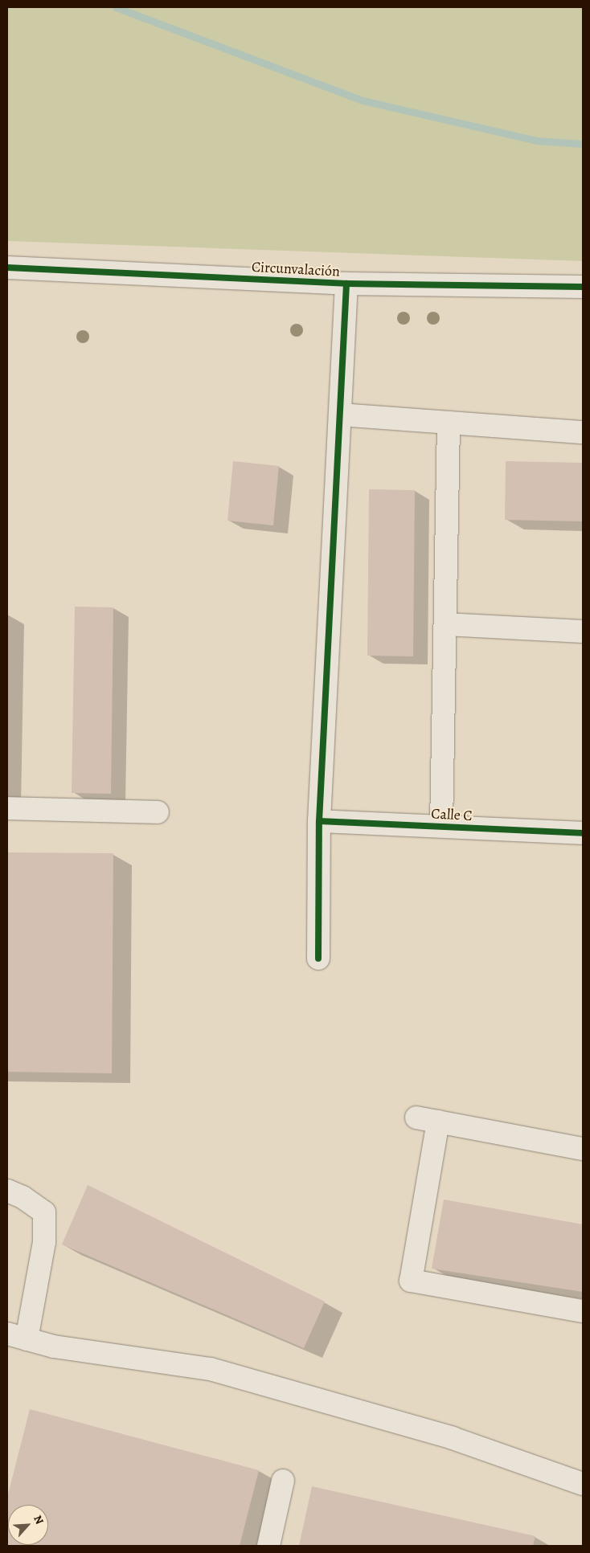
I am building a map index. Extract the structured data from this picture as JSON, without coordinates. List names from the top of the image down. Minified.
{"streets":{"street":["Circunvalación","Calle C"]},"north":"top right"}
